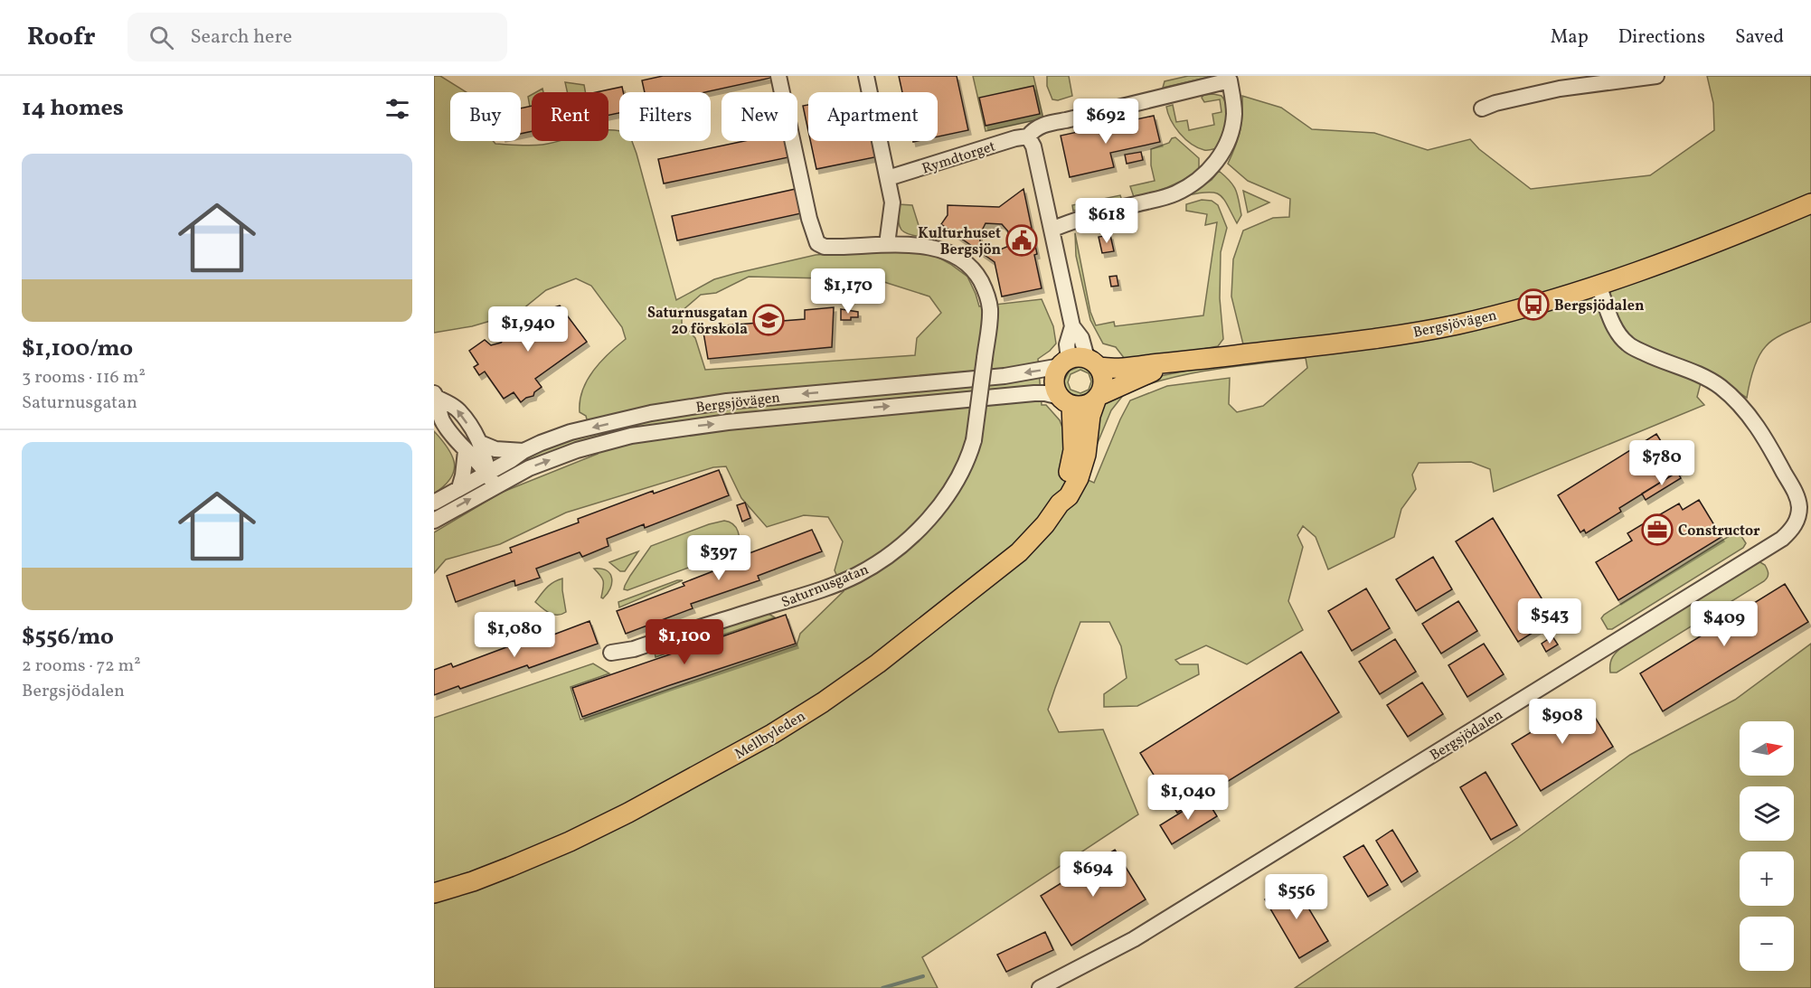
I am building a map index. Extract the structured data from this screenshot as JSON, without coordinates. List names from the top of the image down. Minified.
{"streets":{"main road":["Bergsjövägen","Mellbyleden"],"street":["Rymdtorget","Saturnusgatan","Bergsjödalen"]},"crossings":[["Bergsjövägen","Mellbyleden"],["Bergsjövägen","Bergsjödalen"]],"places":{"public building":["Kulturhuset Bergsjön"],"bus stop":["Bergsjödalen"],"school or university":["Saturnusgatan 20 förskola"],"office":["Constructor"]},"north":"right","page":{"header":"Roofr","search":"Search here","nav":["Map","Directions","Saved"],"heading":"14 homes","chip":["Buy","Rent","Filters","New","Apartment"],"price":["$692","$618","$1,170","$1,940","$780","$397","$543","$409","$1,080","$1,100","$908","$1,040","$694","$556"],"list":[{"name":"$1,100/mo","note":"3 rooms · 116 m² · Saturnusgatan"},{"name":"$556/mo","note":"2 rooms · 72 m² · Bergsjödalen"}],"map_buttons":["+","−"]}}
